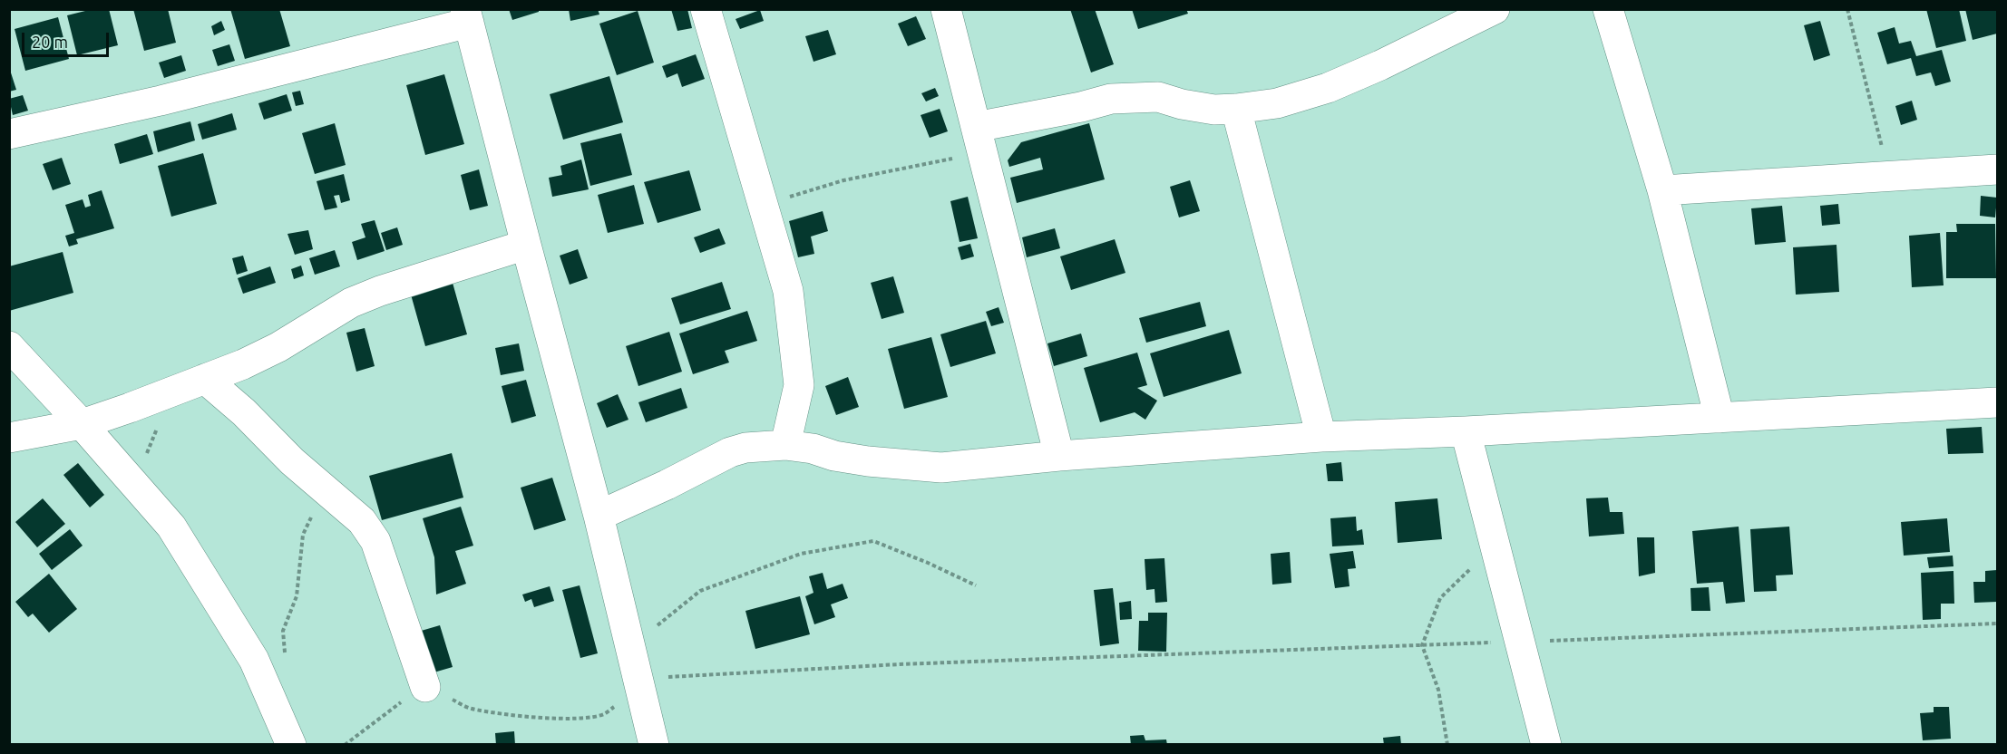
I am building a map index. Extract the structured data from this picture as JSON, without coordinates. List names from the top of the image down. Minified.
{"scale_bar":"20 m"}
